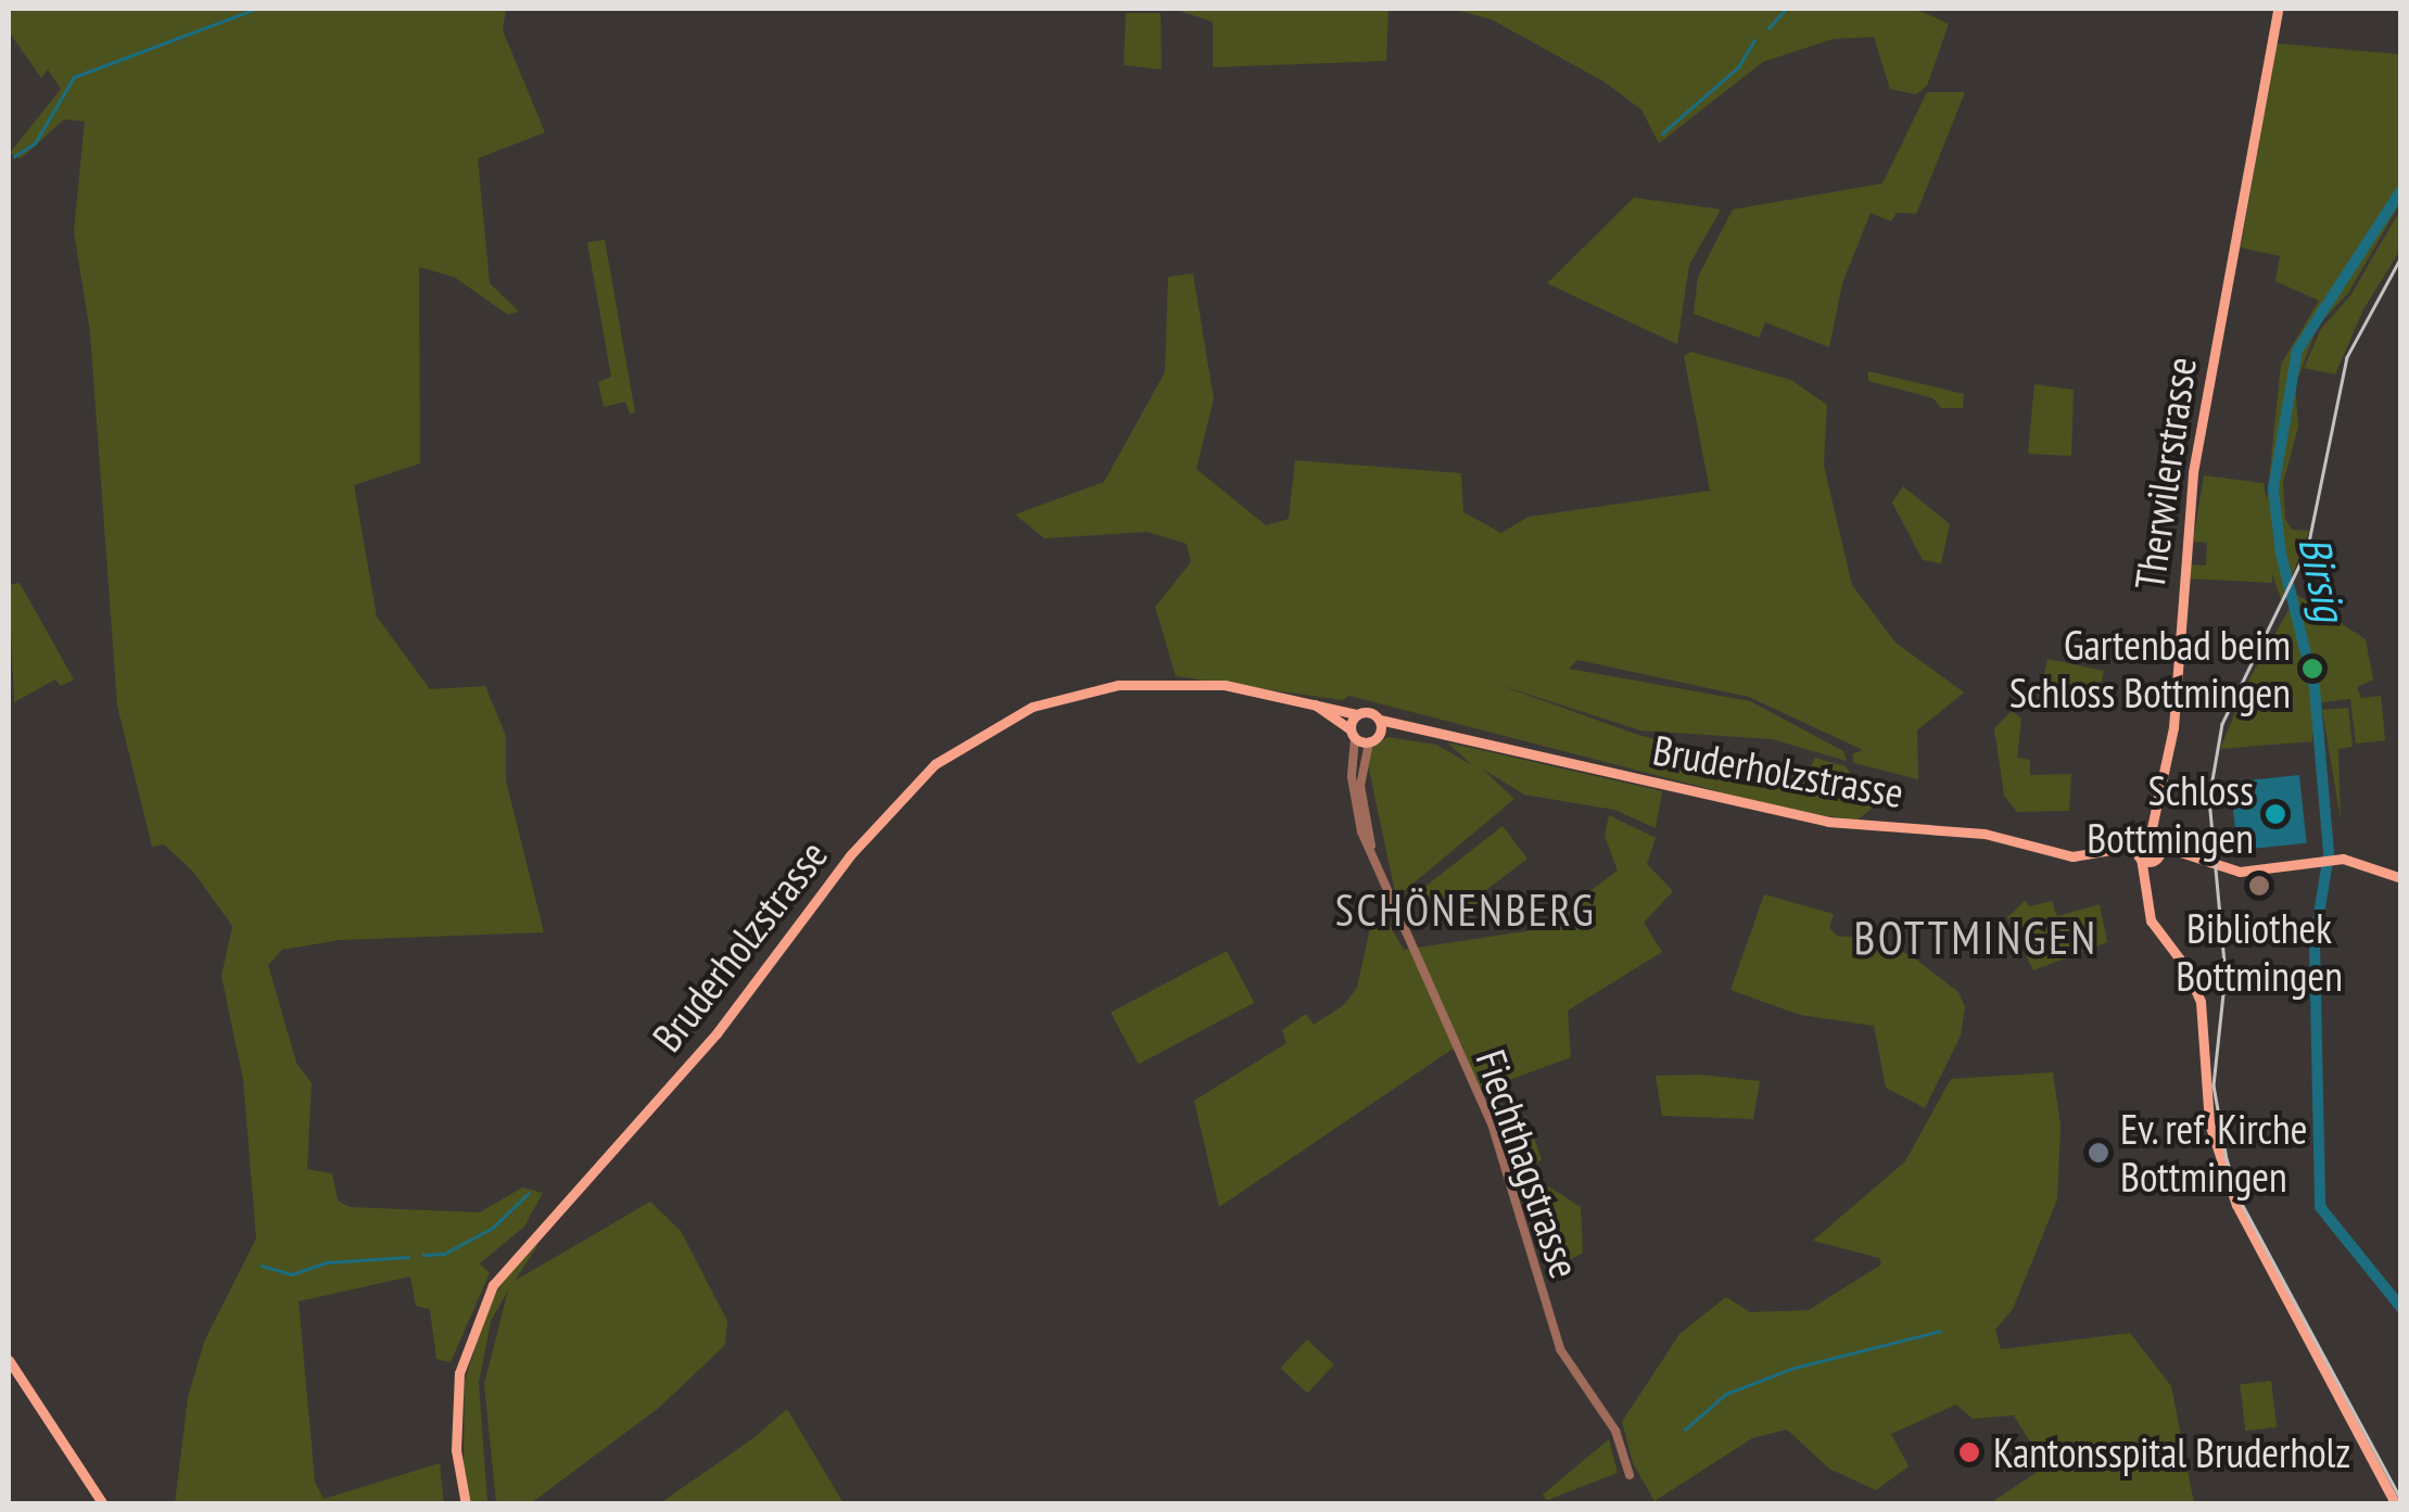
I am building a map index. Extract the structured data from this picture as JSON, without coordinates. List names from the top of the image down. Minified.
{"streets":{"main road":["Therwilerstrasse","Bruderholzstrasse"],"street":["Fiechthagstrasse"]},"crossings":[["Therwilerstrasse","Bruderholzstrasse"],["Bruderholzstrasse","Fiechthagstrasse"]],"districts":["SCHÖNENBERG","BOTTMINGEN"],"water":["Birsig"],"places":["Gartenbad beim Schloss Bottmingen","Schloss Bottmingen","Bibliothek Bottmingen","Ev. ref. Kirche Bottmingen","Kantonsspital Bruderholz"]}
